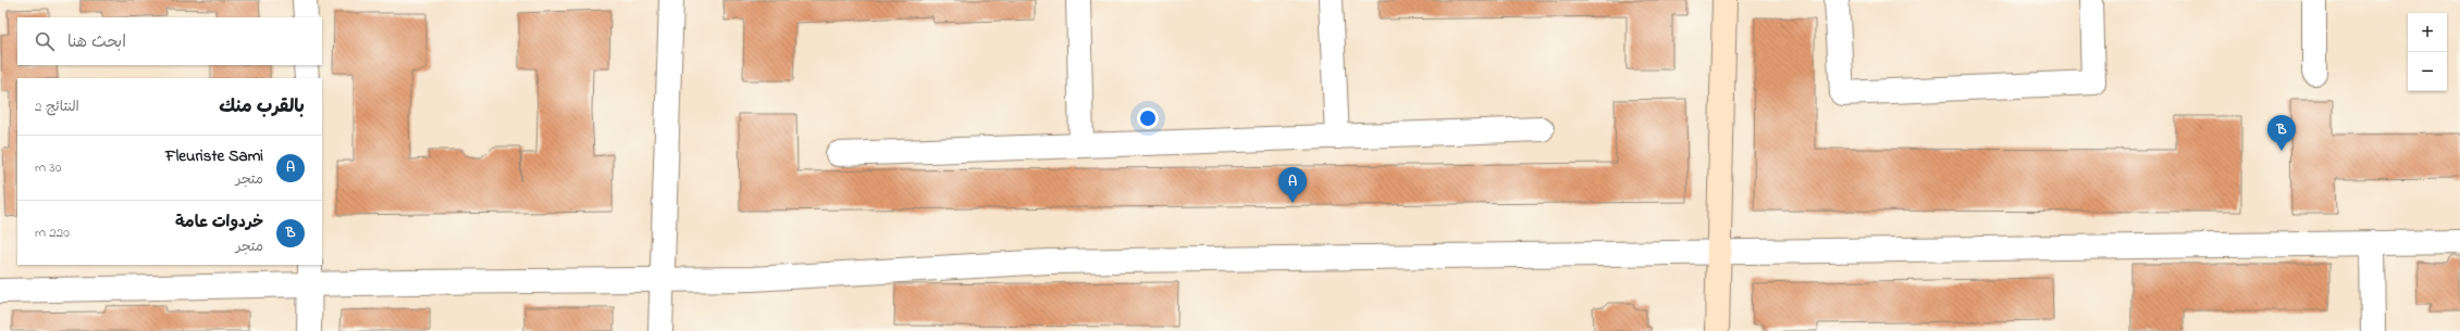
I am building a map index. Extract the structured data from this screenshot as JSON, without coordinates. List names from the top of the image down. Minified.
{"page":{"map_buttons":["+","−"],"search":"ابحث هنا","heading":["بالقرب منك","النتائج: 2"],"pins":["B","A"],"list":[{"mark":"A","name":"Fleuriste Sami","note":"متجر","value":"30 m"},{"mark":"B","name":"خردوات عامة","note":"متجر","value":"220 m"}]}}
